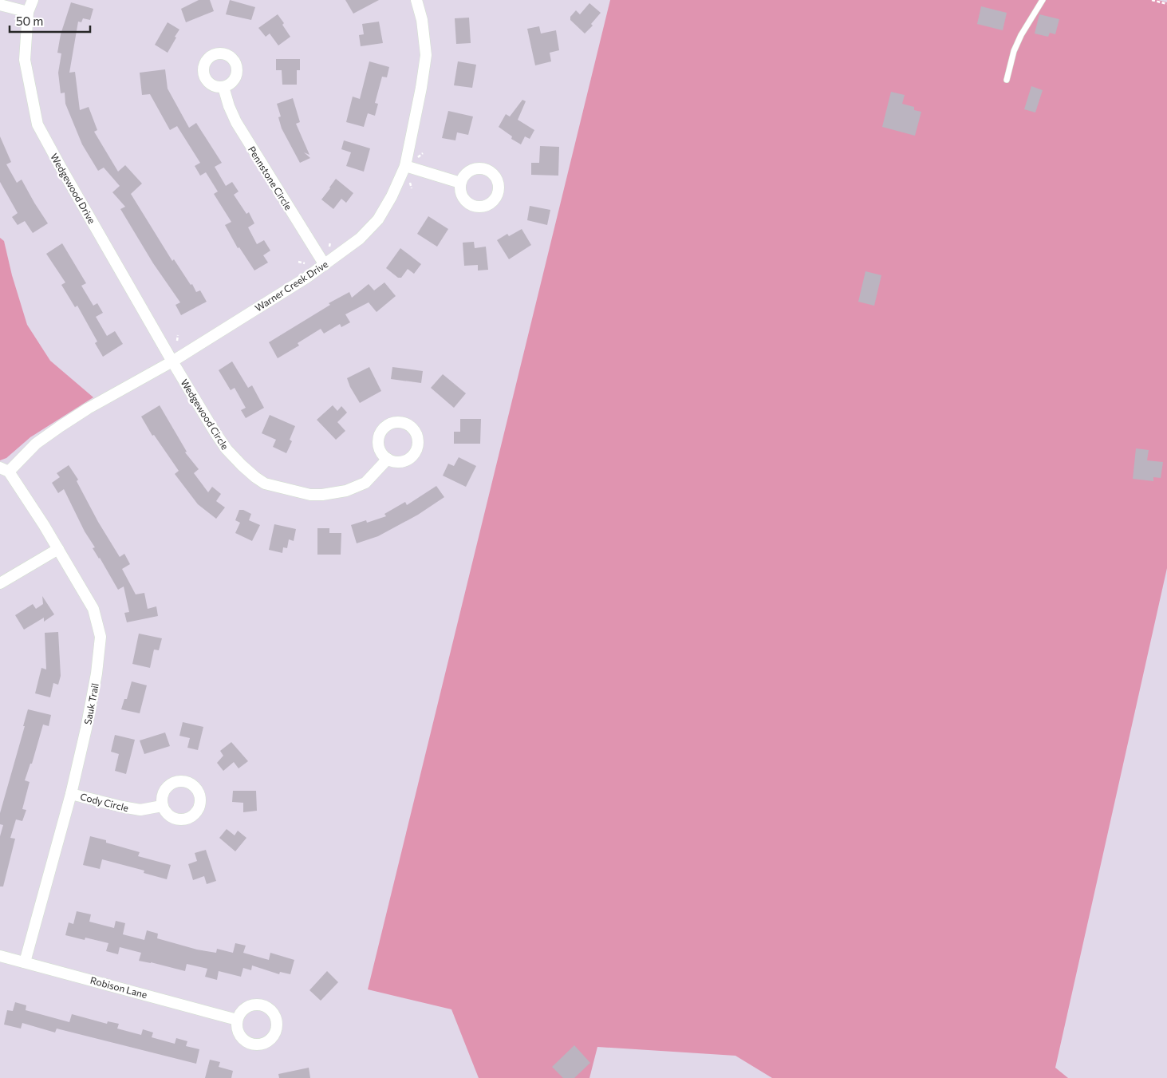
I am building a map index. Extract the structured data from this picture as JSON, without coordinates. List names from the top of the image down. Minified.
{"streets":{"street":["Pennstone Circle","Wedgewood Drive","Warner Creek Drive","Wedgewood Circle","Sauk Trail","Cody Circle","Robison Lane"]},"crossings":[["Pennstone Circle","Warner Creek Drive"],["Wedgewood Drive","Warner Creek Drive"],["Wedgewood Drive","Wedgewood Circle"],["Warner Creek Drive","Wedgewood Circle"],["Warner Creek Drive","Sauk Trail"],["Sauk Trail","Cody Circle"],["Sauk Trail","Robison Lane"]],"scale_bar":"50 m"}
